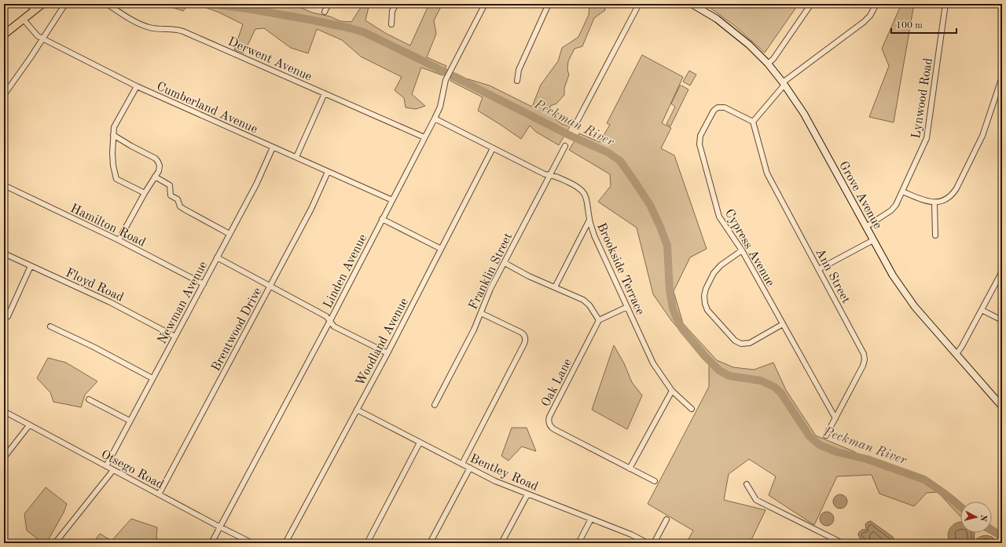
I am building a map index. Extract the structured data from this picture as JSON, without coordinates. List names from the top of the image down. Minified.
{"streets":{"street":["Derwent Avenue","Lynwood Road","Cumberland Avenue","Grove Avenue","Hamilton Road","Cypress Avenue","Brookside Terrace","Linden Avenue","Franklin Street","Ann Street","Floyd Road","Newman Avenue","Brentwood Drive","Woodland Avenue","Oak Lane","Otsego Road","Bentley Road"]},"crossings":[["Derwent Avenue","Linden Avenue"],["Lynwood Road","Grove Avenue"],["Cumberland Avenue","Linden Avenue"],["Cumberland Avenue","Newman Avenue"],["Cumberland Avenue","Brentwood Drive"],["Hamilton Road","Newman Avenue"],["Cypress Avenue","Ann Street"],["Brookside Terrace","Linden Avenue"],["Brookside Terrace","Franklin Street"],["Brookside Terrace","Woodland Avenue"],["Linden Avenue","Otsego Road"],["Floyd Road","Newman Avenue"],["Newman Avenue","Otsego Road"],["Brentwood Drive","Otsego Road"],["Woodland Avenue","Bentley Road"]],"water":["Peckman River"],"scale_bar":"100 m","north":"right"}
